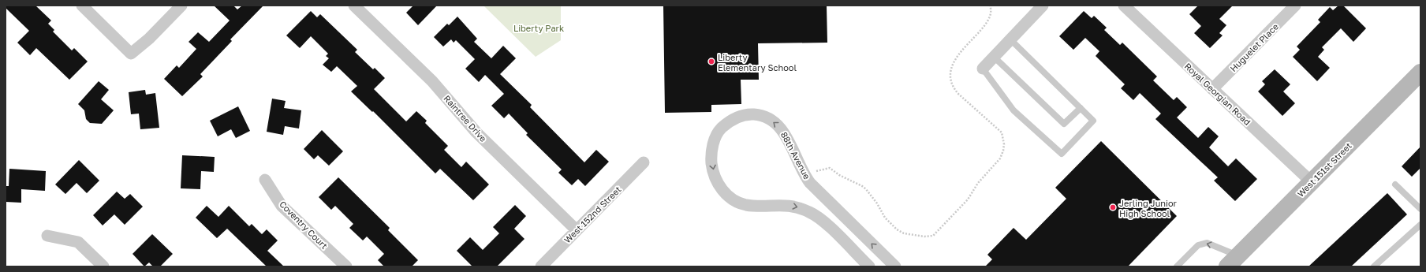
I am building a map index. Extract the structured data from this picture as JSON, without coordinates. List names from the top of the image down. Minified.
{"streets":{"street":["Huguelet Place","Royal Georgian Road","Raintree Drive","88th Avenue","West 151st Street","West 152nd Street","Coventry Court"]},"crossings":[["Huguelet Place","Royal Georgian Road"],["Royal Georgian Road","West 151st Street"],["Raintree Drive","West 152nd Street"]],"parks":["Liberty Park"],"places":["Liberty Elementary School","Jerling Junior High School"]}
